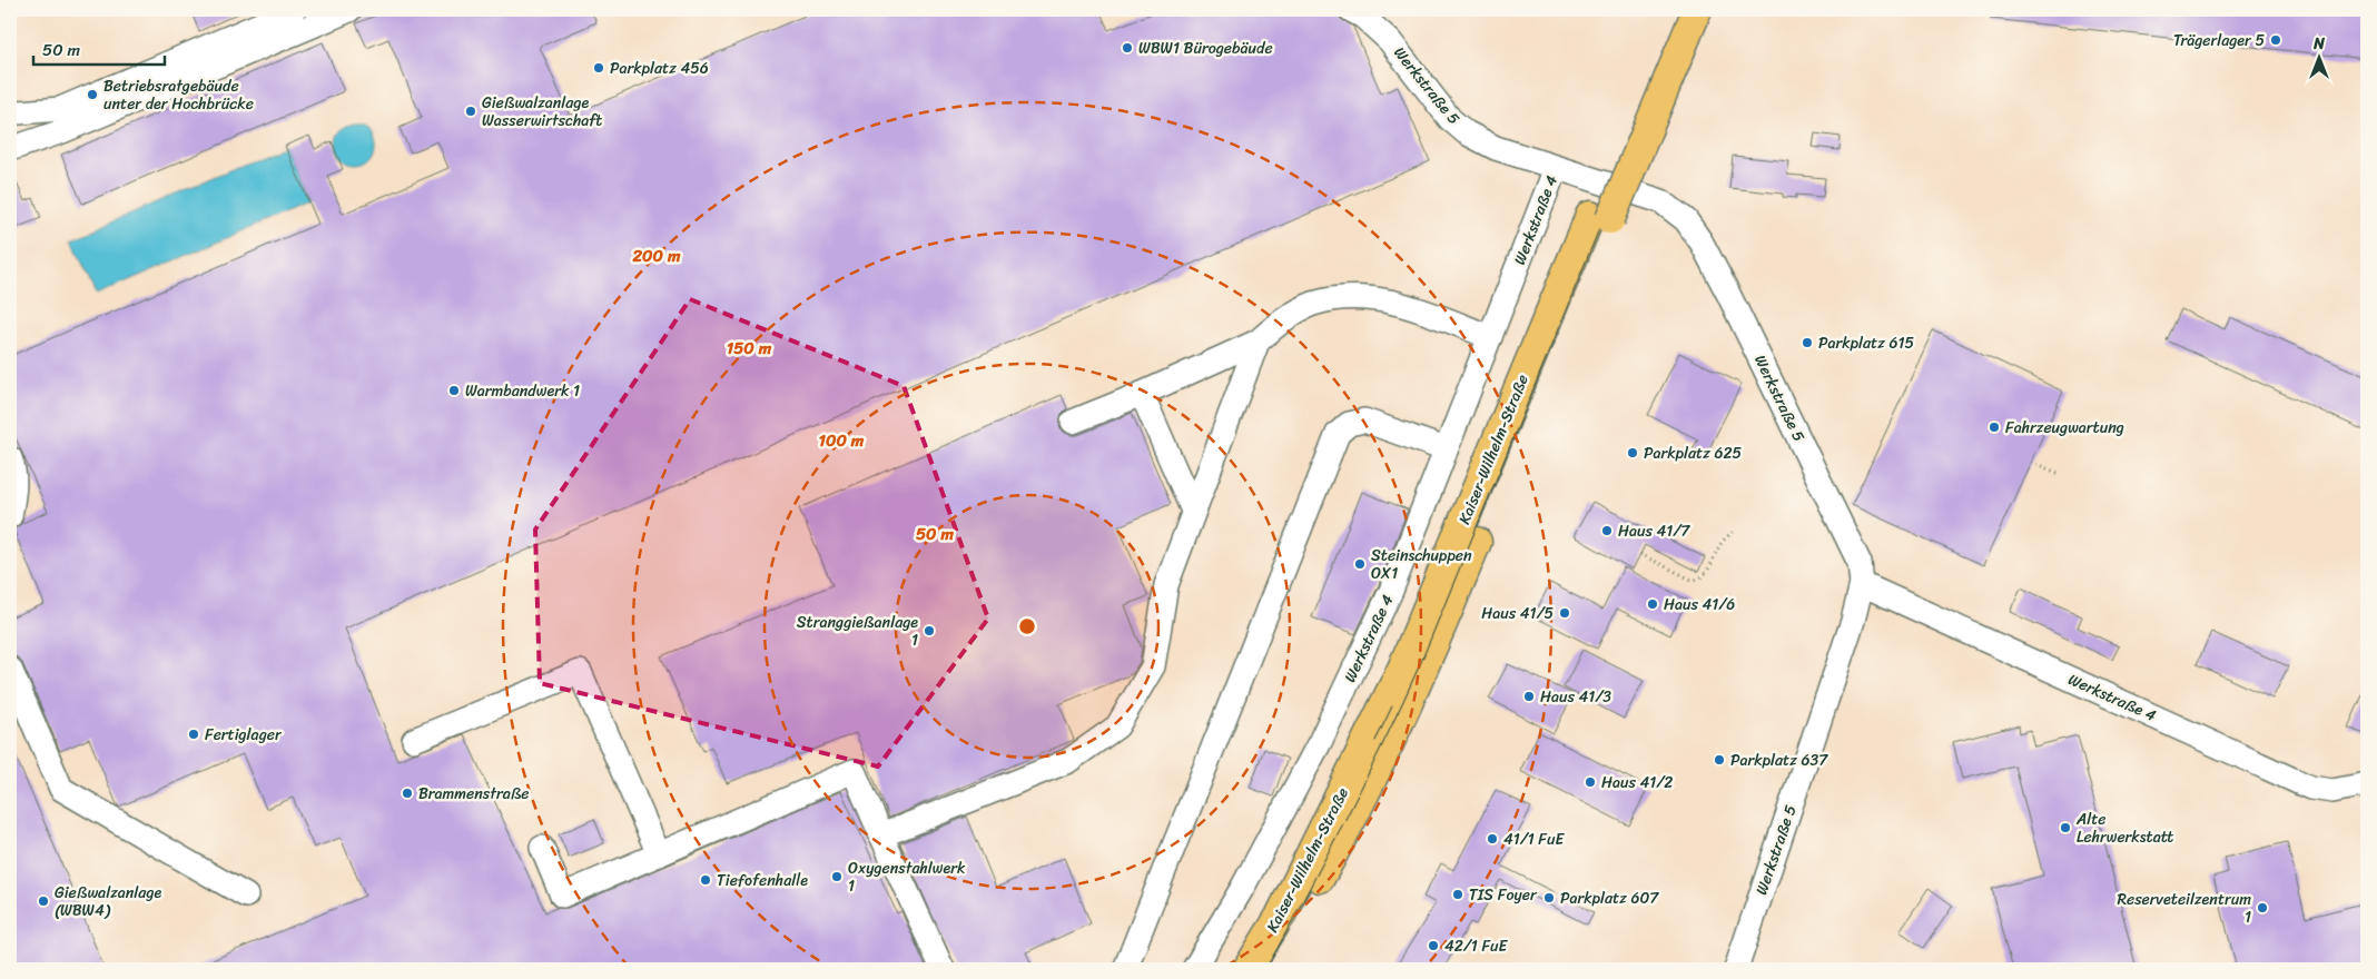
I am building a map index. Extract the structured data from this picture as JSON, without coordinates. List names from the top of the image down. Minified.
{"streets":{"main road":["Kaiser-Wilhelm-Straße"],"lane":["Werkstraße 5","Werkstraße 4"]},"crossings":[["Werkstraße 5","Werkstraße 4"]],"places":["Trägerlager 5","WBW1 Bürogebäude","Parkplatz 456","Betriebsratgebäude unter der Hochbrücke","Gießwalzanlage Wasserwirtschaft","Parkplatz 615","Warmbandwerk 1","Fahrzeugwartung","Parkplatz 625","Haus 41/7","Steinschuppen OX1","Haus 41/6","Haus 41/5","Stranggießanlage 1","Haus 41/3","Fertiglager","Parkplatz 637","Haus 41/2","Brammenstraße","Alte Lehrwerkstatt","41/1 FuE","Oxygenstahlwerk 1","Tiefofenhalle","TIS Foyer","Parkplatz 607","Gießwalzanlage (WBW4)","Reserveteilzentrum 1","42/1 FuE"],"scale_bar":"50 m","north":"top","rings":["200 m","150 m","100 m","50 m"]}
